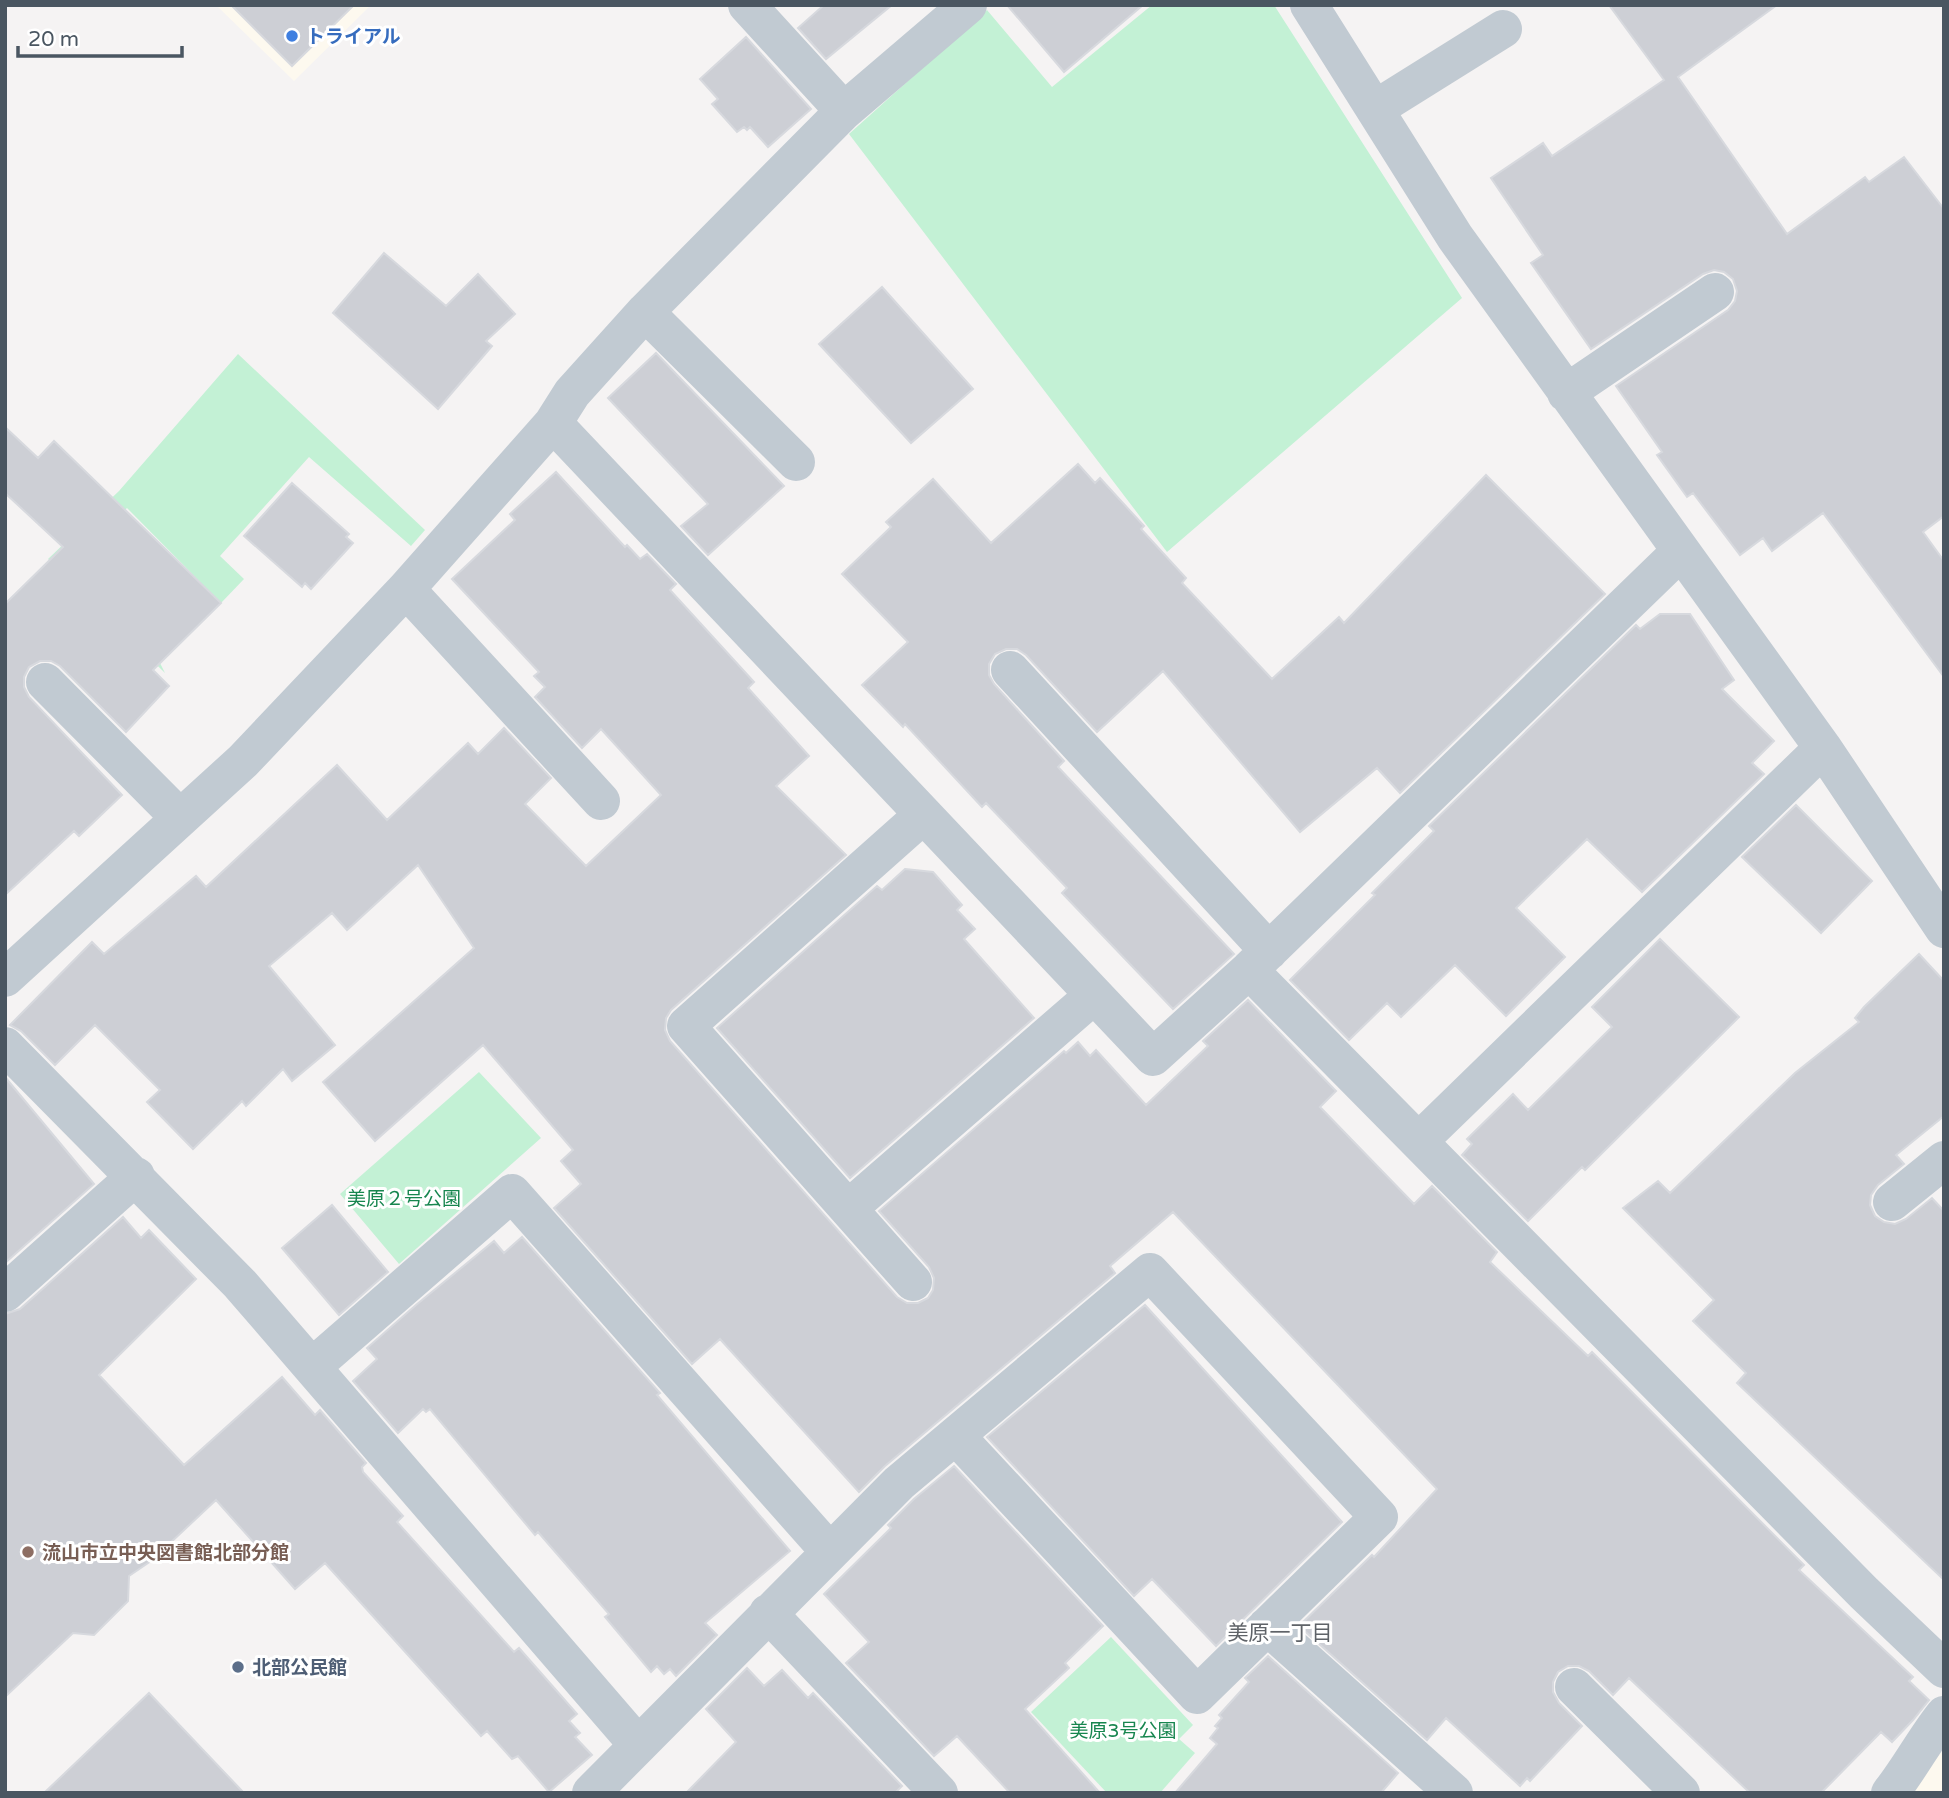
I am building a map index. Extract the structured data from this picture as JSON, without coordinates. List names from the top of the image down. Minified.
{"districts":["美原一丁目"],"parks":["美原２号公園","美原3号公園"],"places":["トライアル","流山市立中央図書館北部分館","北部公民館"],"scale_bar":"20 m"}
